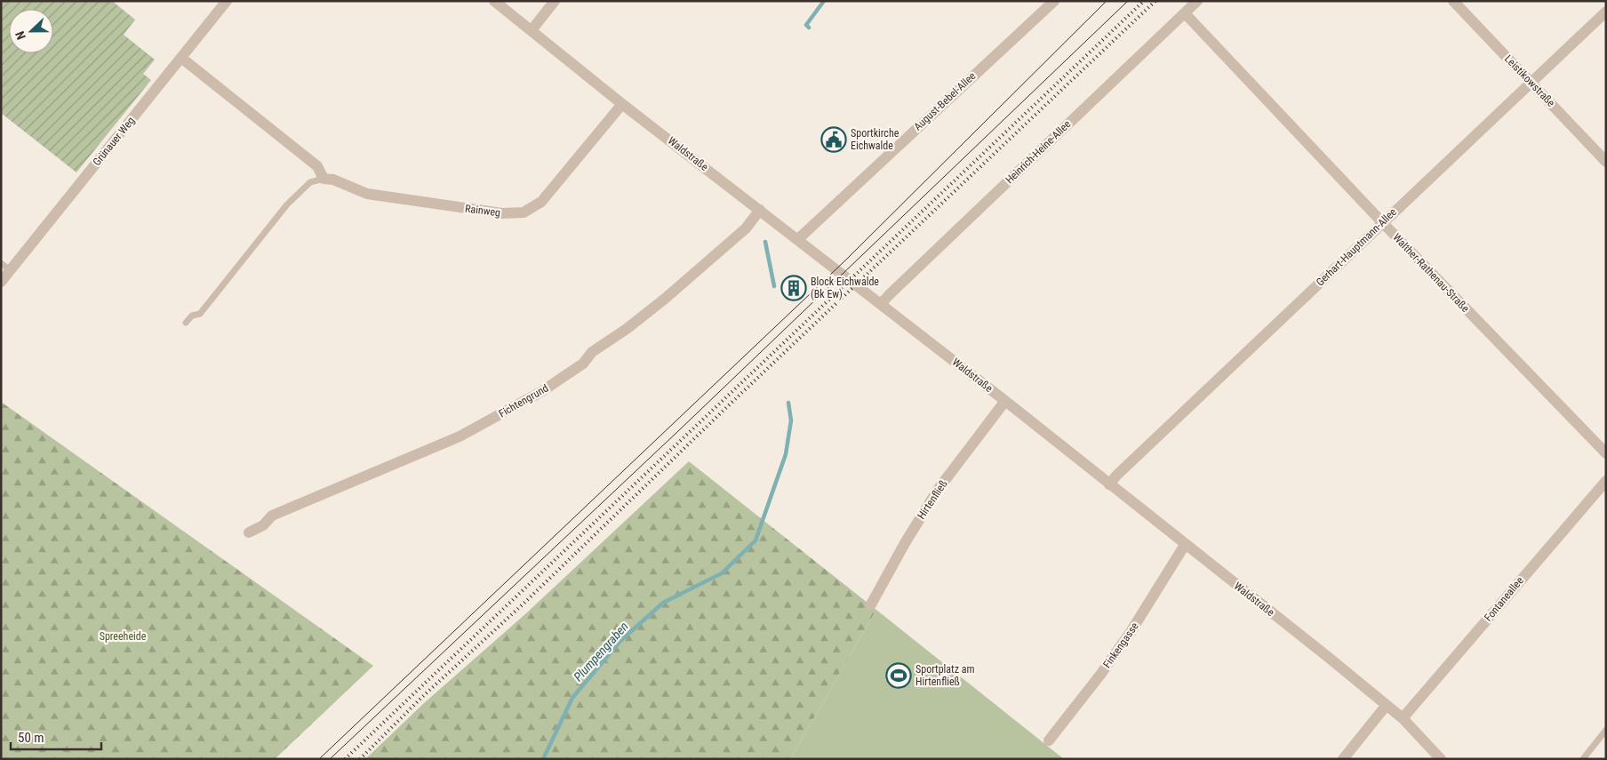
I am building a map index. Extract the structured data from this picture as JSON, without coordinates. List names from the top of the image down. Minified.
{"streets":{"street":["Leistikowstraße","August-Bebel-Allee","Grünauer Weg","Heinrich-Heine-Allee","Waldstraße","Rainweg","Gerhart-Hauptmann-Allee","Walther-Rathenau-Straße","Fichtengrund","Hirtenfließ","Fontaneallee","Finkengasse"]},"crossings":[["Leistikowstraße","Gerhart-Hauptmann-Allee"],["August-Bebel-Allee","Waldstraße"],["Heinrich-Heine-Allee","Waldstraße"],["Heinrich-Heine-Allee","Walther-Rathenau-Straße"],["Waldstraße","Rainweg"],["Waldstraße","Gerhart-Hauptmann-Allee"],["Waldstraße","Fichtengrund"],["Waldstraße","Hirtenfließ"],["Waldstraße","Fontaneallee"],["Waldstraße","Finkengasse"],["Gerhart-Hauptmann-Allee","Walther-Rathenau-Straße"]],"water":["Plumpengraben"],"parks":["Spreeheide"],"places":{"public building":["Sportkirche Eichwalde"],"building":["Block Eichwalde (Bk Ew)"],"sports":["Sportplatz am Hirtenfließ"]},"scale_bar":"50 m","north":"left"}
